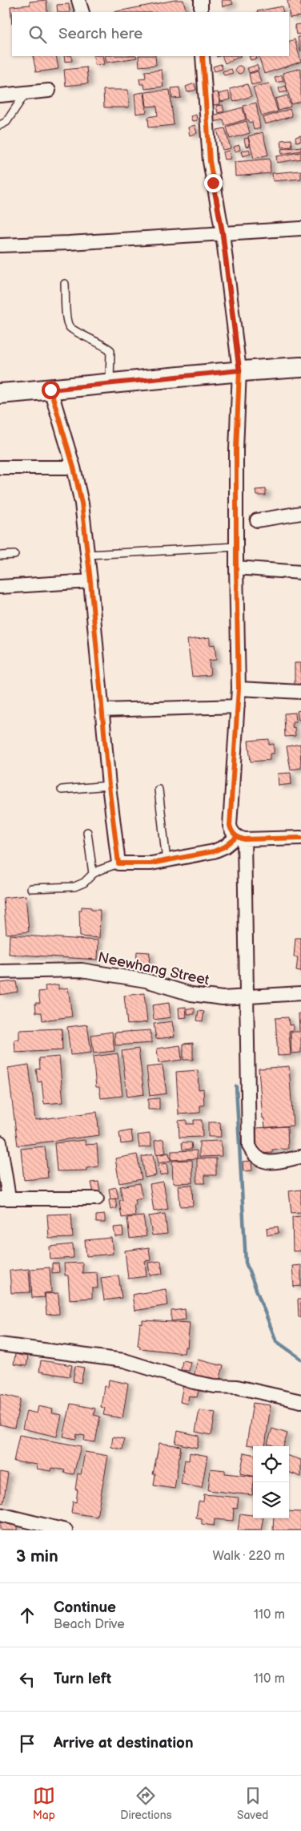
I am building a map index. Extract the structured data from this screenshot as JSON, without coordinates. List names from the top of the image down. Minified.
{"streets":{"street":["Neewhang Street"]},"page":{"search":"Search here","heading":["3 min","Walk · 220 m"],"list":[["Continue","Beach Drive","110 m"],["Turn left","110 m"],"Arrive at destination"],"nav":["Map","Directions","Saved"]}}
